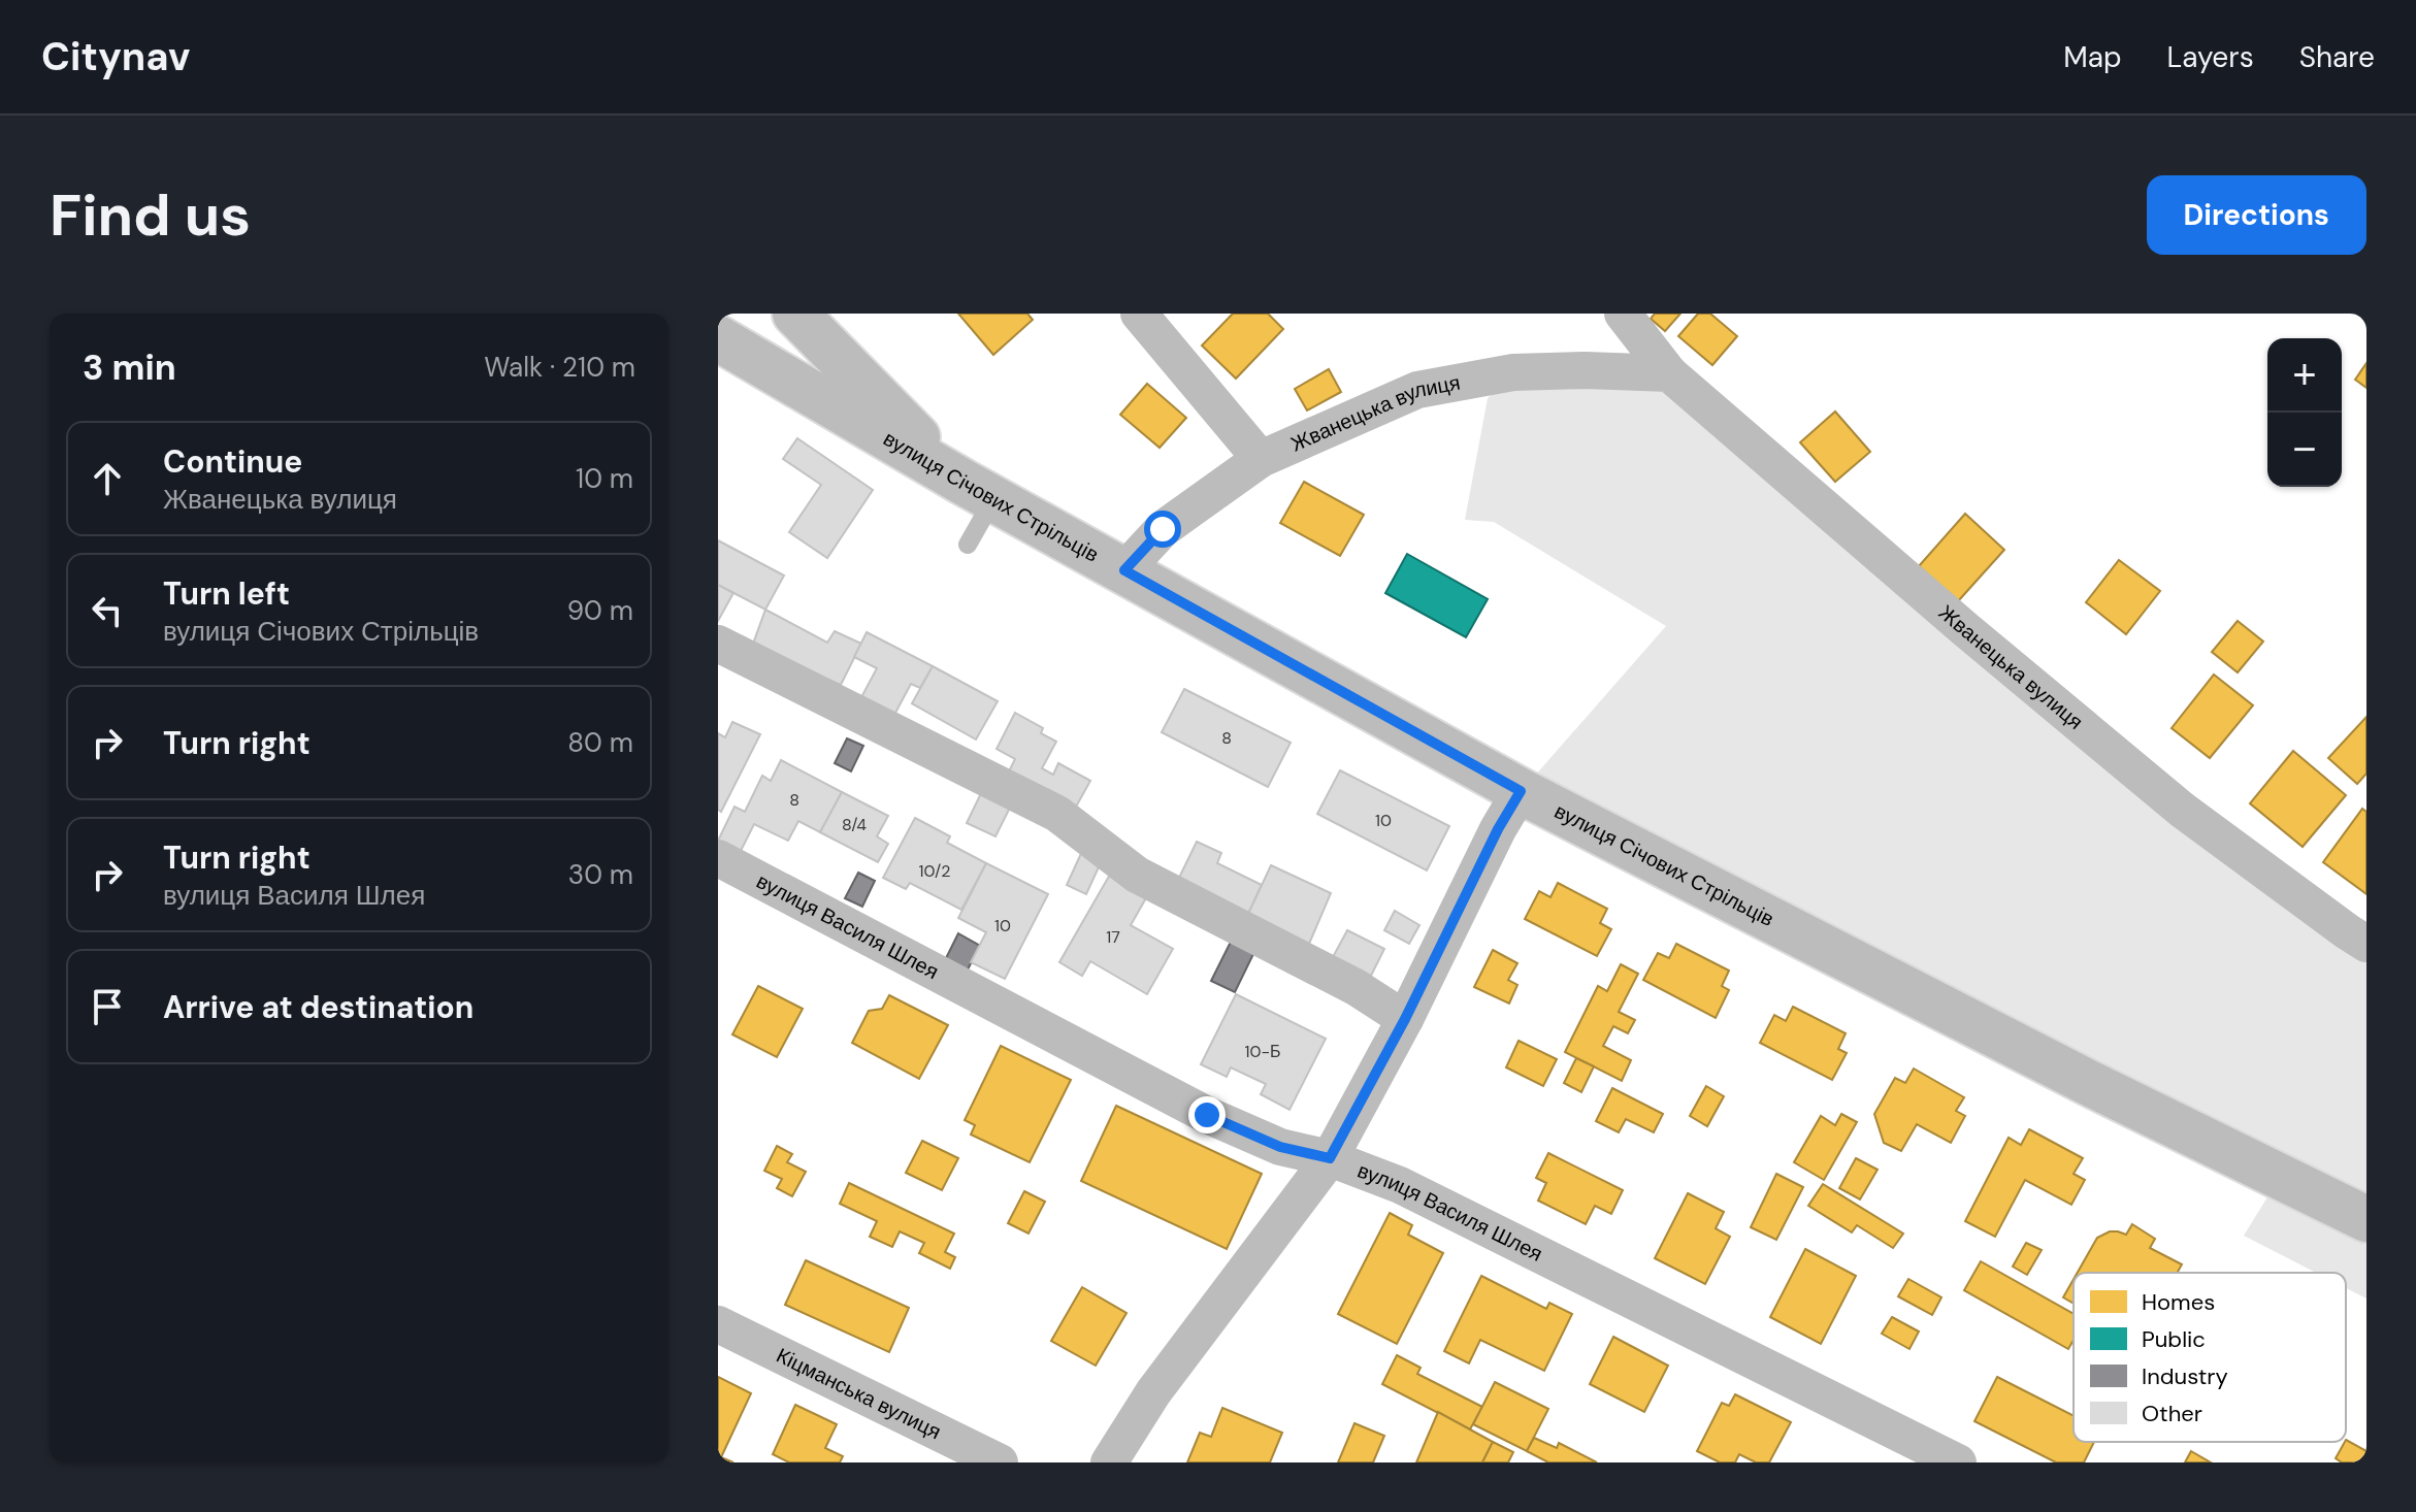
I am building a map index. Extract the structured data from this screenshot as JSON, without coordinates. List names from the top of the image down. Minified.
{"streets":{"main road":["вулиця Січових Стрільців"],"street":["Жванецька вулиця","вулиця Василя Шлея","Кіцманська вулиця"]},"crossings":[["Жванецька вулиця","вулиця Січових Стрільців"]],"house_numbers":["8","8","10","8/4","10/2","10","17","10-Б"],"legend":["Homes","Public","Industry","Other"],"page":{"header":"Citynav","nav":["Map","Layers","Share"],"buttons":"Directions","title":"Find us","heading":["3 min","Walk · 210 m"],"map_buttons":["+","−"],"list":[["Continue","Жванецька вулиця","10 m"],["Turn left","вулиця Січових Стрільців","90 m"],["Turn right","80 m"],["Turn right","вулиця Василя Шлея","30 m"],"Arrive at destination"]}}
